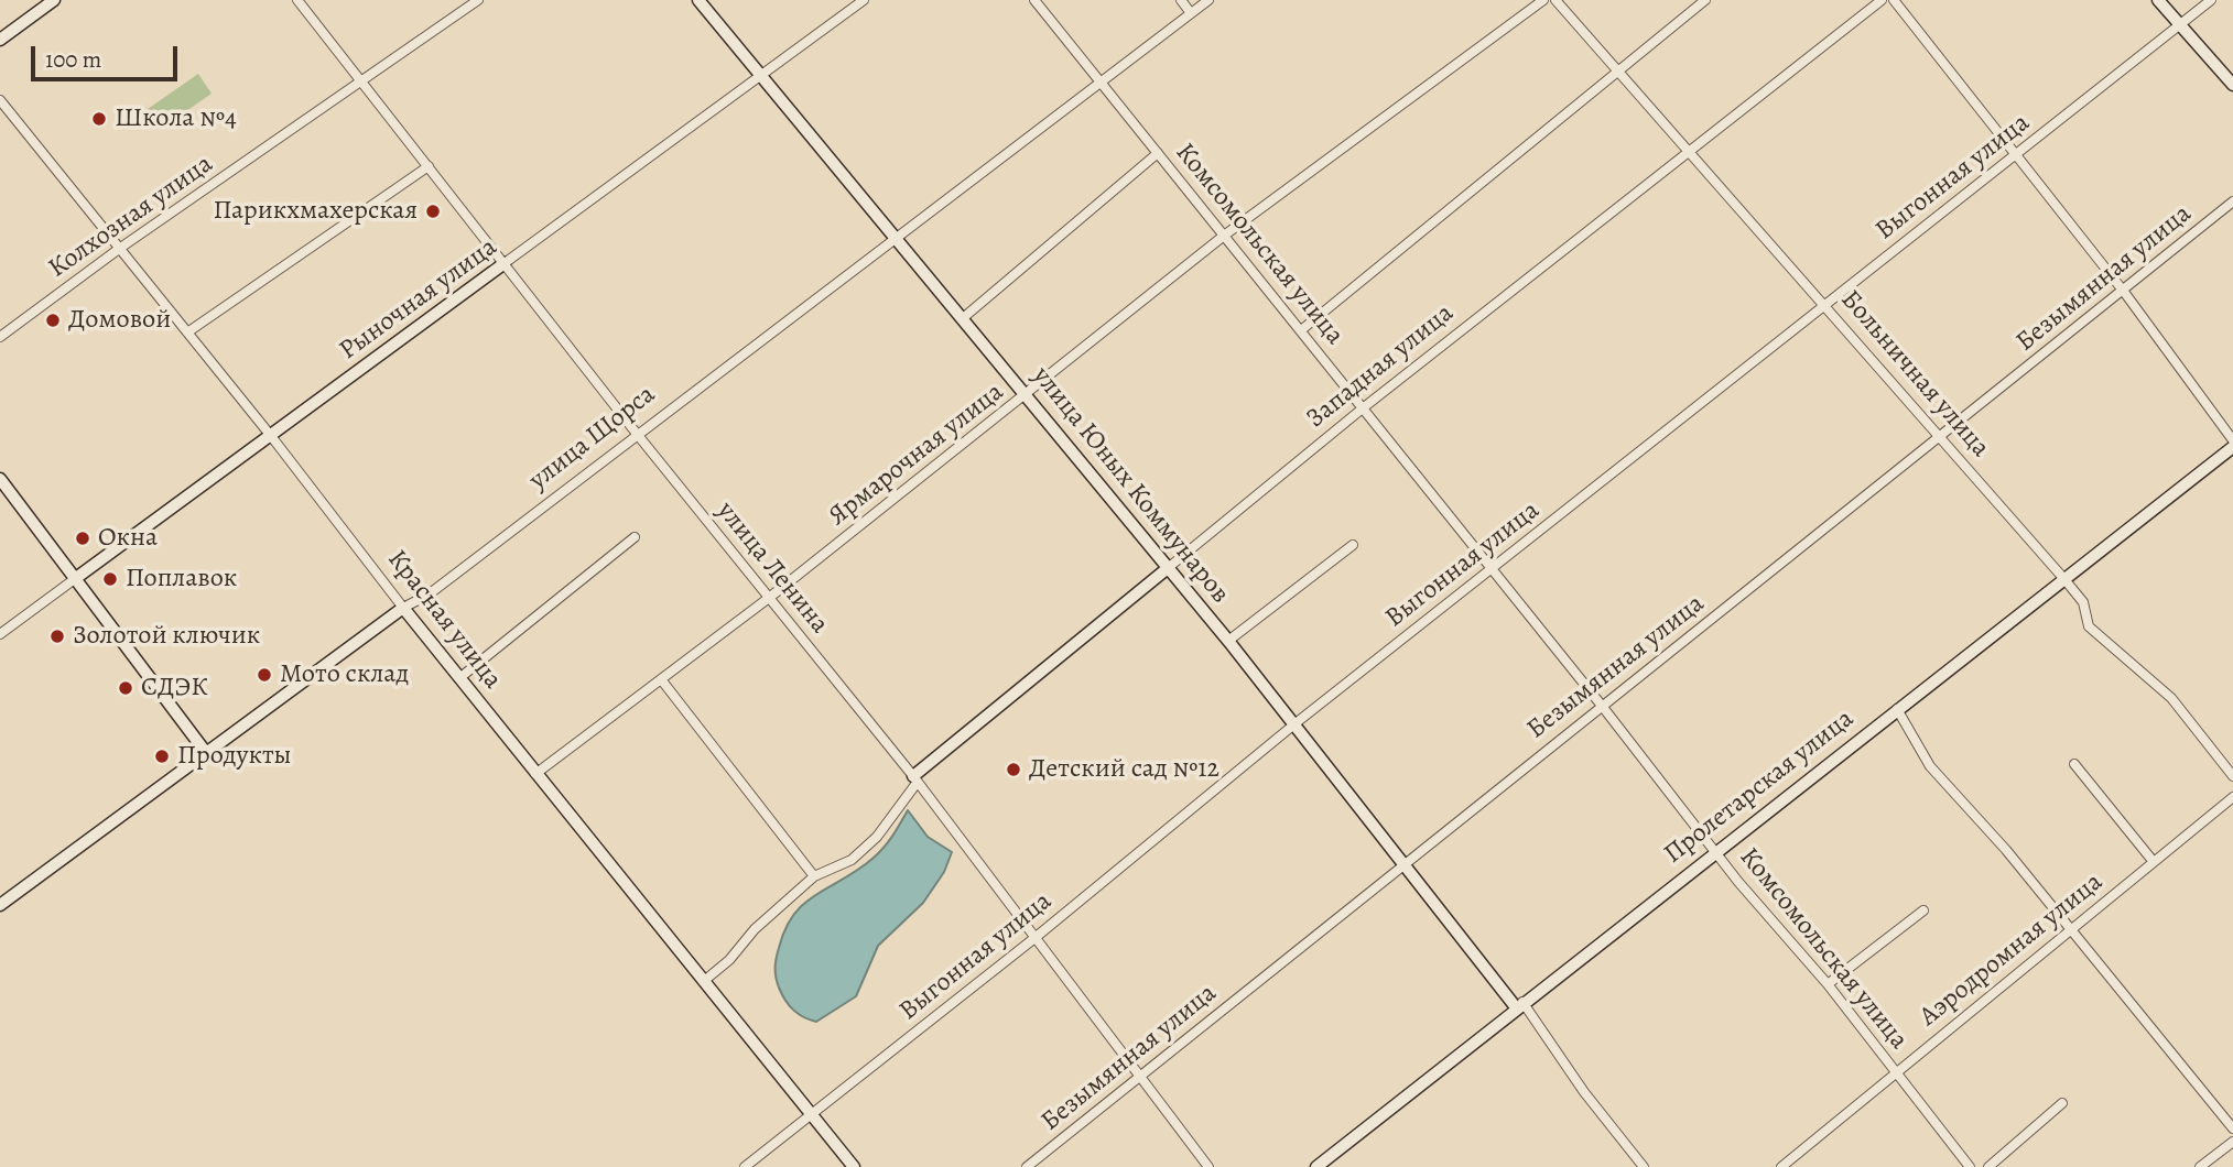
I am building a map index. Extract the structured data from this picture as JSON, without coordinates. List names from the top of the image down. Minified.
{"streets":{"street":["Выгонная улица","Колхозная улица","Комсомольская улица","Безымянная улица","Рыночная улица","Западная улица","Больничная улица","улица Щорса","Ярмарочная улица","улица Юных Коммунаров","улица Ленина","Красная улица","Пролетарская улица","Аэродромная улица"]},"crossings":[["Выгонная улица","Комсомольская улица"],["Выгонная улица","Больничная улица"],["Выгонная улица","улица Юных Коммунаров"],["Выгонная улица","улица Ленина"],["Выгонная улица","Красная улица"],["Колхозная улица","улица Ленина"],["Колхозная улица","Красная улица"],["Комсомольская улица","Безымянная улица"],["Комсомольская улица","Западная улица"],["Комсомольская улица","улица Щорса"],["Комсомольская улица","Ярмарочная улица"],["Комсомольская улица","Пролетарская улица"],["Комсомольская улица","Аэродромная улица"],["Безымянная улица","Больничная улица"],["Безымянная улица","улица Юных Коммунаров"],["Безымянная улица","улица Ленина"],["Рыночная улица","улица Юных Коммунаров"],["Рыночная улица","улица Ленина"],["Рыночная улица","Красная улица"],["Западная улица","Больничная улица"],["Западная улица","улица Юных Коммунаров"],["Западная улица","улица Ленина"],["Больничная улица","Пролетарская улица"],["улица Щорса","улица Юных Коммунаров"],["улица Щорса","улица Ленина"],["улица Щорса","Красная улица"],["Ярмарочная улица","улица Юных Коммунаров"],["Ярмарочная улица","улица Ленина"],["Ярмарочная улица","Красная улица"],["улица Юных Коммунаров","Пролетарская улица"]],"places":["Школа №4","Парикхмахерская","Домовой","Окна","Поплавок","Золотой ключик","Мото склад","СДЭК","Продукты","Детский сад №12"],"scale_bar":"100 m"}
